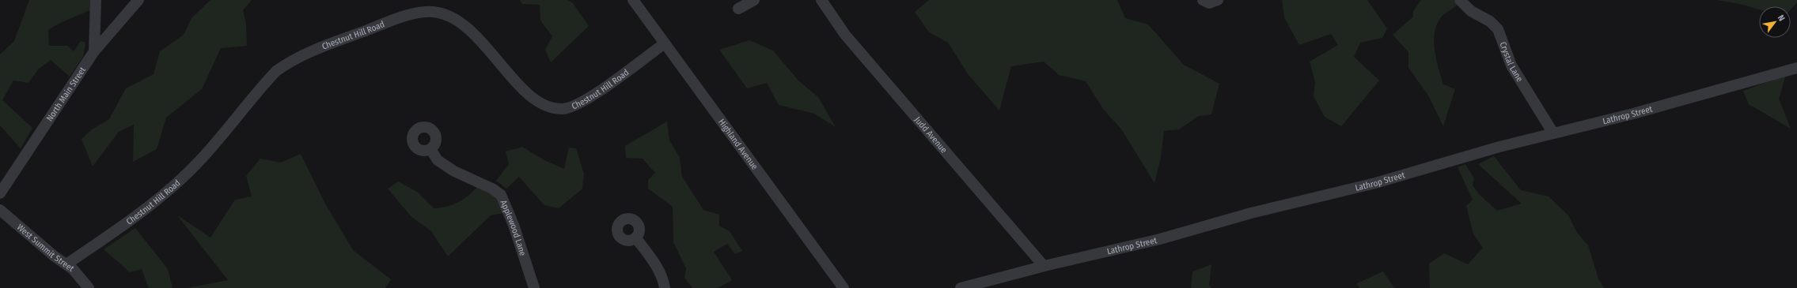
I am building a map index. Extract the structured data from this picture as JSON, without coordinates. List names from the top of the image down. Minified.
{"streets":{"street":["Chestnut Hill Road","Crystal Lane","North Main Street","Lathrop Street","Judd Avenue","Highland Avenue","Applewood Lane","West Summit Street"]},"crossings":[["Chestnut Hill Road","Highland Avenue"],["Chestnut Hill Road","West Summit Street"],["Crystal Lane","Lathrop Street"],["Lathrop Street","Judd Avenue"]],"north":"top right"}
